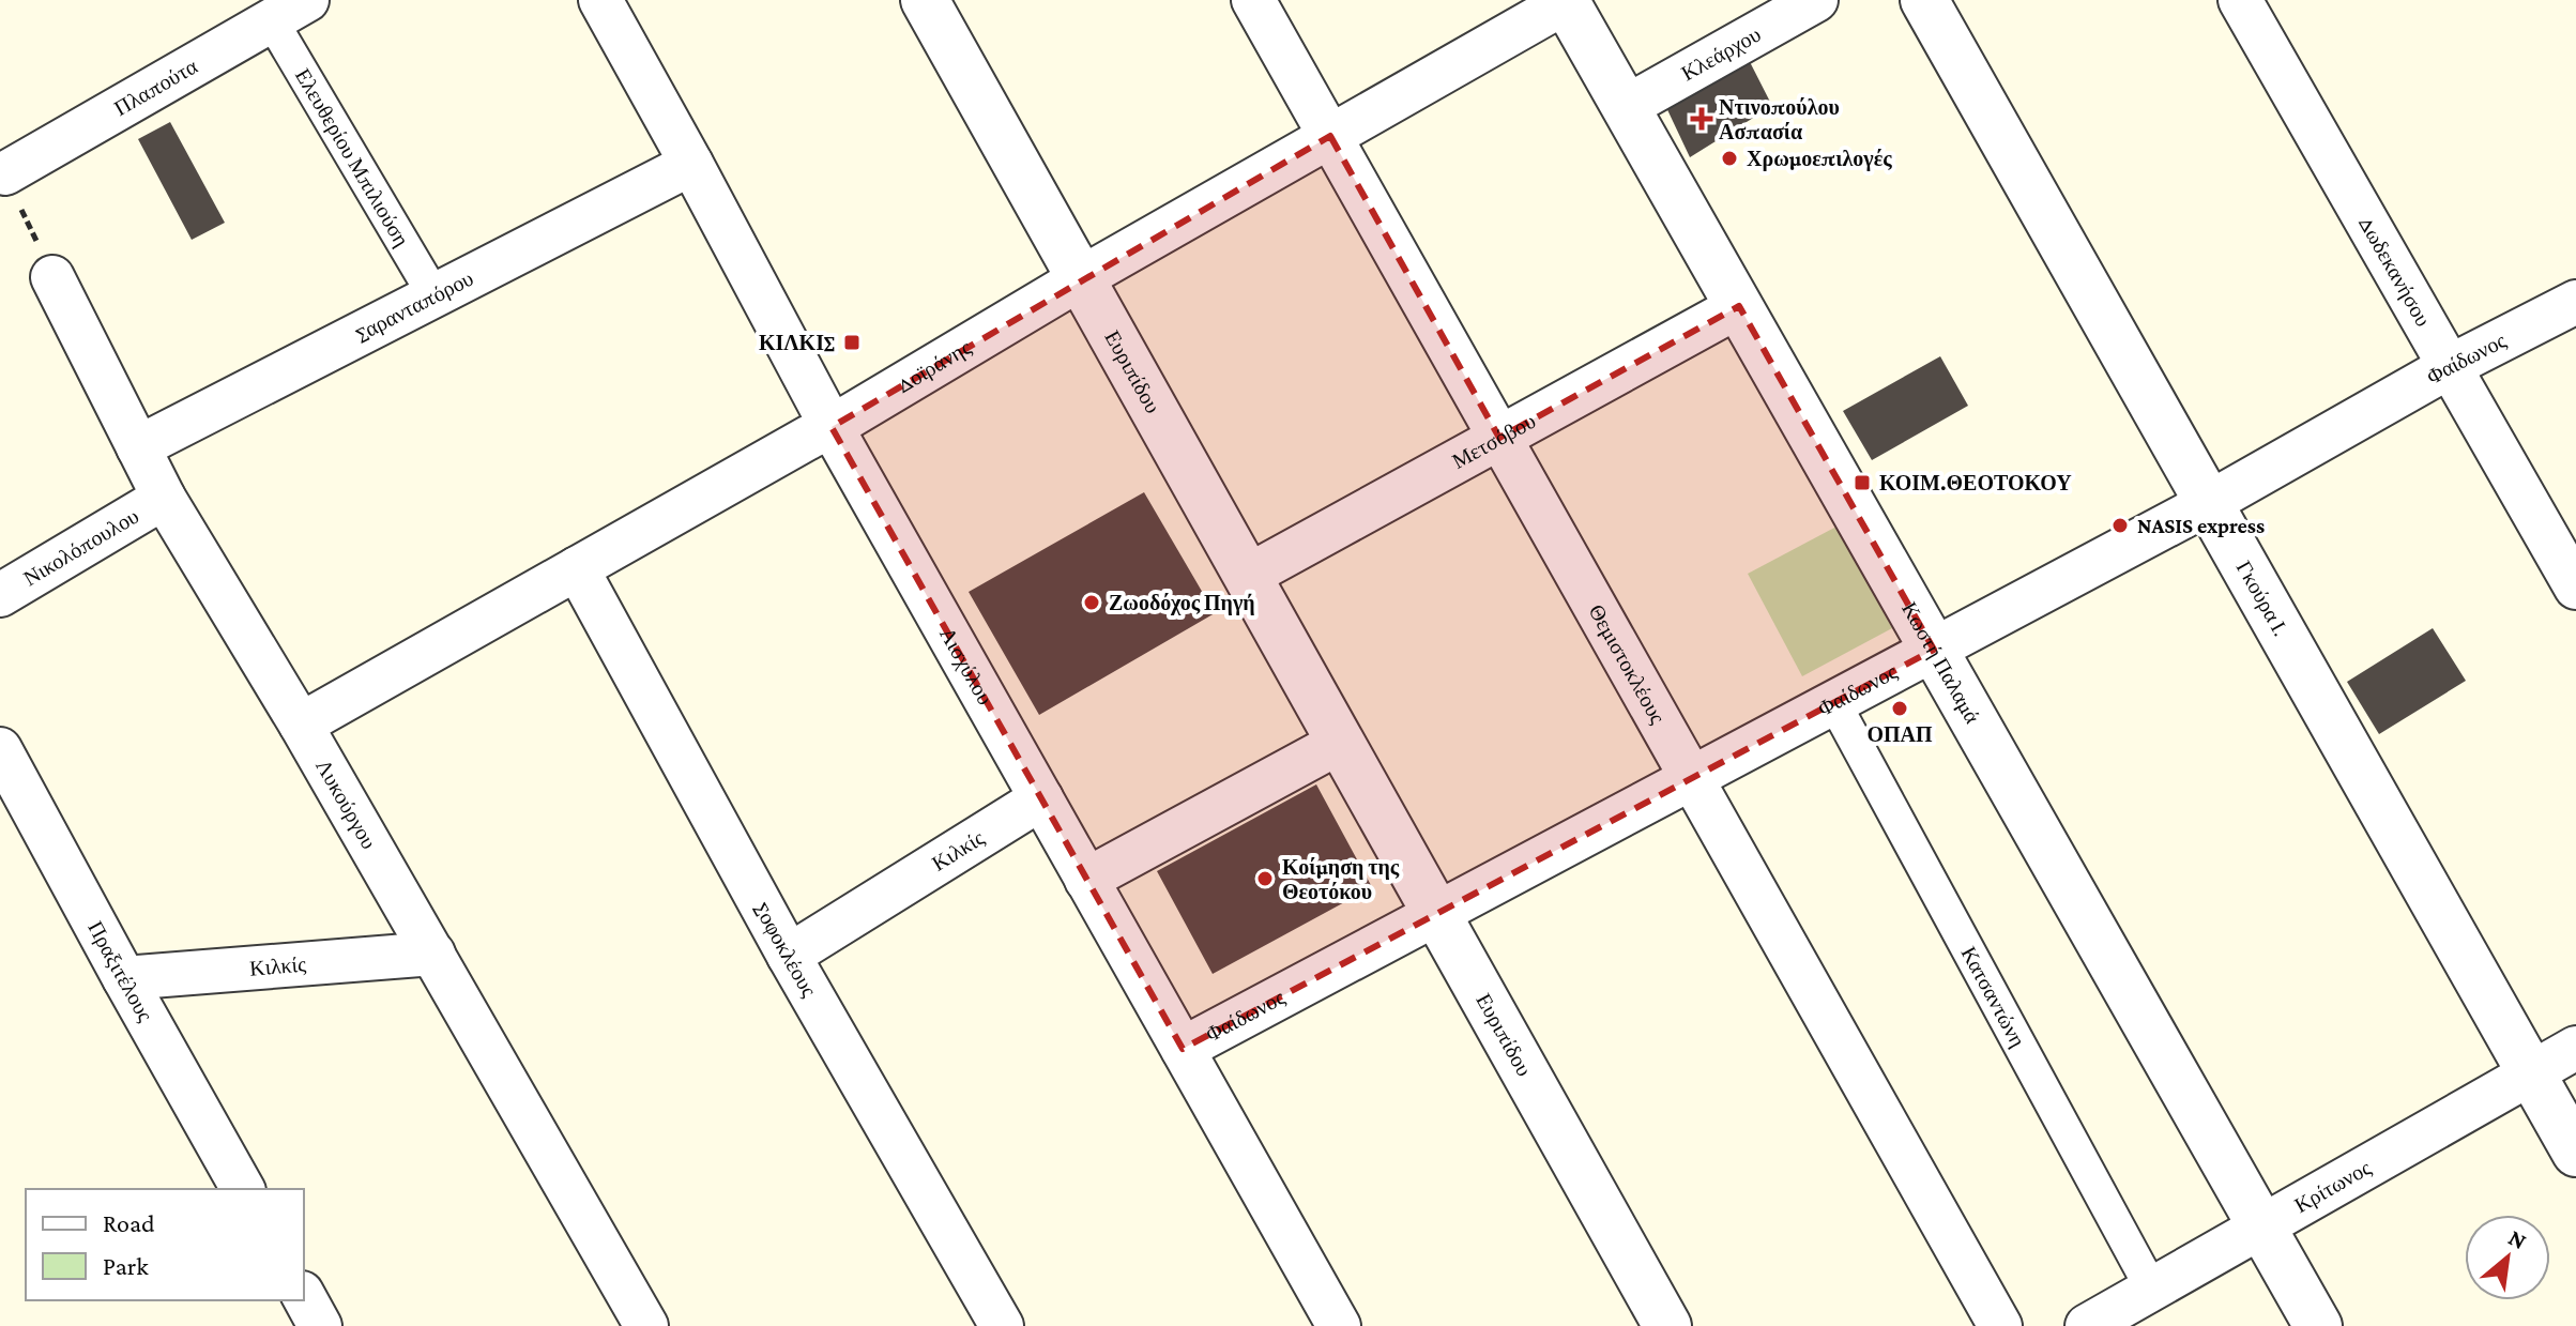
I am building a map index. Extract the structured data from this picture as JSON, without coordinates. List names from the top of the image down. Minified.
{"streets":{"street":["Κλεάρχου","Πλαπούτα","Ελευθερίου Μπιλιούση","Δωδεκανήσου","Σαρανταπόρου","Φαίδωνος","Δοϊράνης","Ευριπίδου","Μετσόβου","Νικολόπουλου","Γκούρα Ι.","Κωστή Παλαμά","Θεμιστοκλέους","Αισχύλου","Λυκούργου","Κιλκίς","Σοφοκλέους","Πραξιτέλους","Κατσαντώνη","Κρίτωνος"]},"crossings":[["Κλεάρχου","Κωστή Παλαμά"],["Πλαπούτα","Ελευθερίου Μπιλιούση"],["Ελευθερίου Μπιλιούση","Σαρανταπόρου"],["Δωδεκανήσου","Φαίδωνος"],["Σαρανταπόρου","Αισχύλου"],["Σαρανταπόρου","Λυκούργου"],["Φαίδωνος","Ευριπίδου"],["Φαίδωνος","Γκούρα Ι."],["Φαίδωνος","Κωστή Παλαμά"],["Φαίδωνος","Θεμιστοκλέους"],["Φαίδωνος","Αισχύλου"],["Φαίδωνος","Κατσαντώνη"],["Δοϊράνης","Ευριπίδου"],["Δοϊράνης","Κωστή Παλαμά"],["Δοϊράνης","Θεμιστοκλέους"],["Δοϊράνης","Αισχύλου"],["Δοϊράνης","Λυκούργου"],["Δοϊράνης","Σοφοκλέους"],["Ευριπίδου","Μετσόβου"],["Μετσόβου","Κωστή Παλαμά"],["Μετσόβου","Θεμιστοκλέους"],["Νικολόπουλου","Λυκούργου"],["Γκούρα Ι.","Κρίτωνος"],["Κωστή Παλαμά","Κρίτωνος"],["Αισχύλου","Κιλκίς"],["Λυκούργου","Κιλκίς"],["Κιλκίς","Σοφοκλέους"],["Κιλκίς","Πραξιτέλους"],["Κατσαντώνη","Κρίτωνος"]],"places":{"health":["Ντινοπούλου Ασπασία"],"other":["Χρωμοεπιλογές","NASIS express","Ζωοδόχος Πηγή","ΟΠΑΠ","Κοίμηση της Θεοτόκου"],"transit":["ΚΙΛΚΙΣ","ΚΟΙΜ.ΘΕΟΤΟΚΟΥ"]},"legend":["Road","Park"],"north":"top right"}
